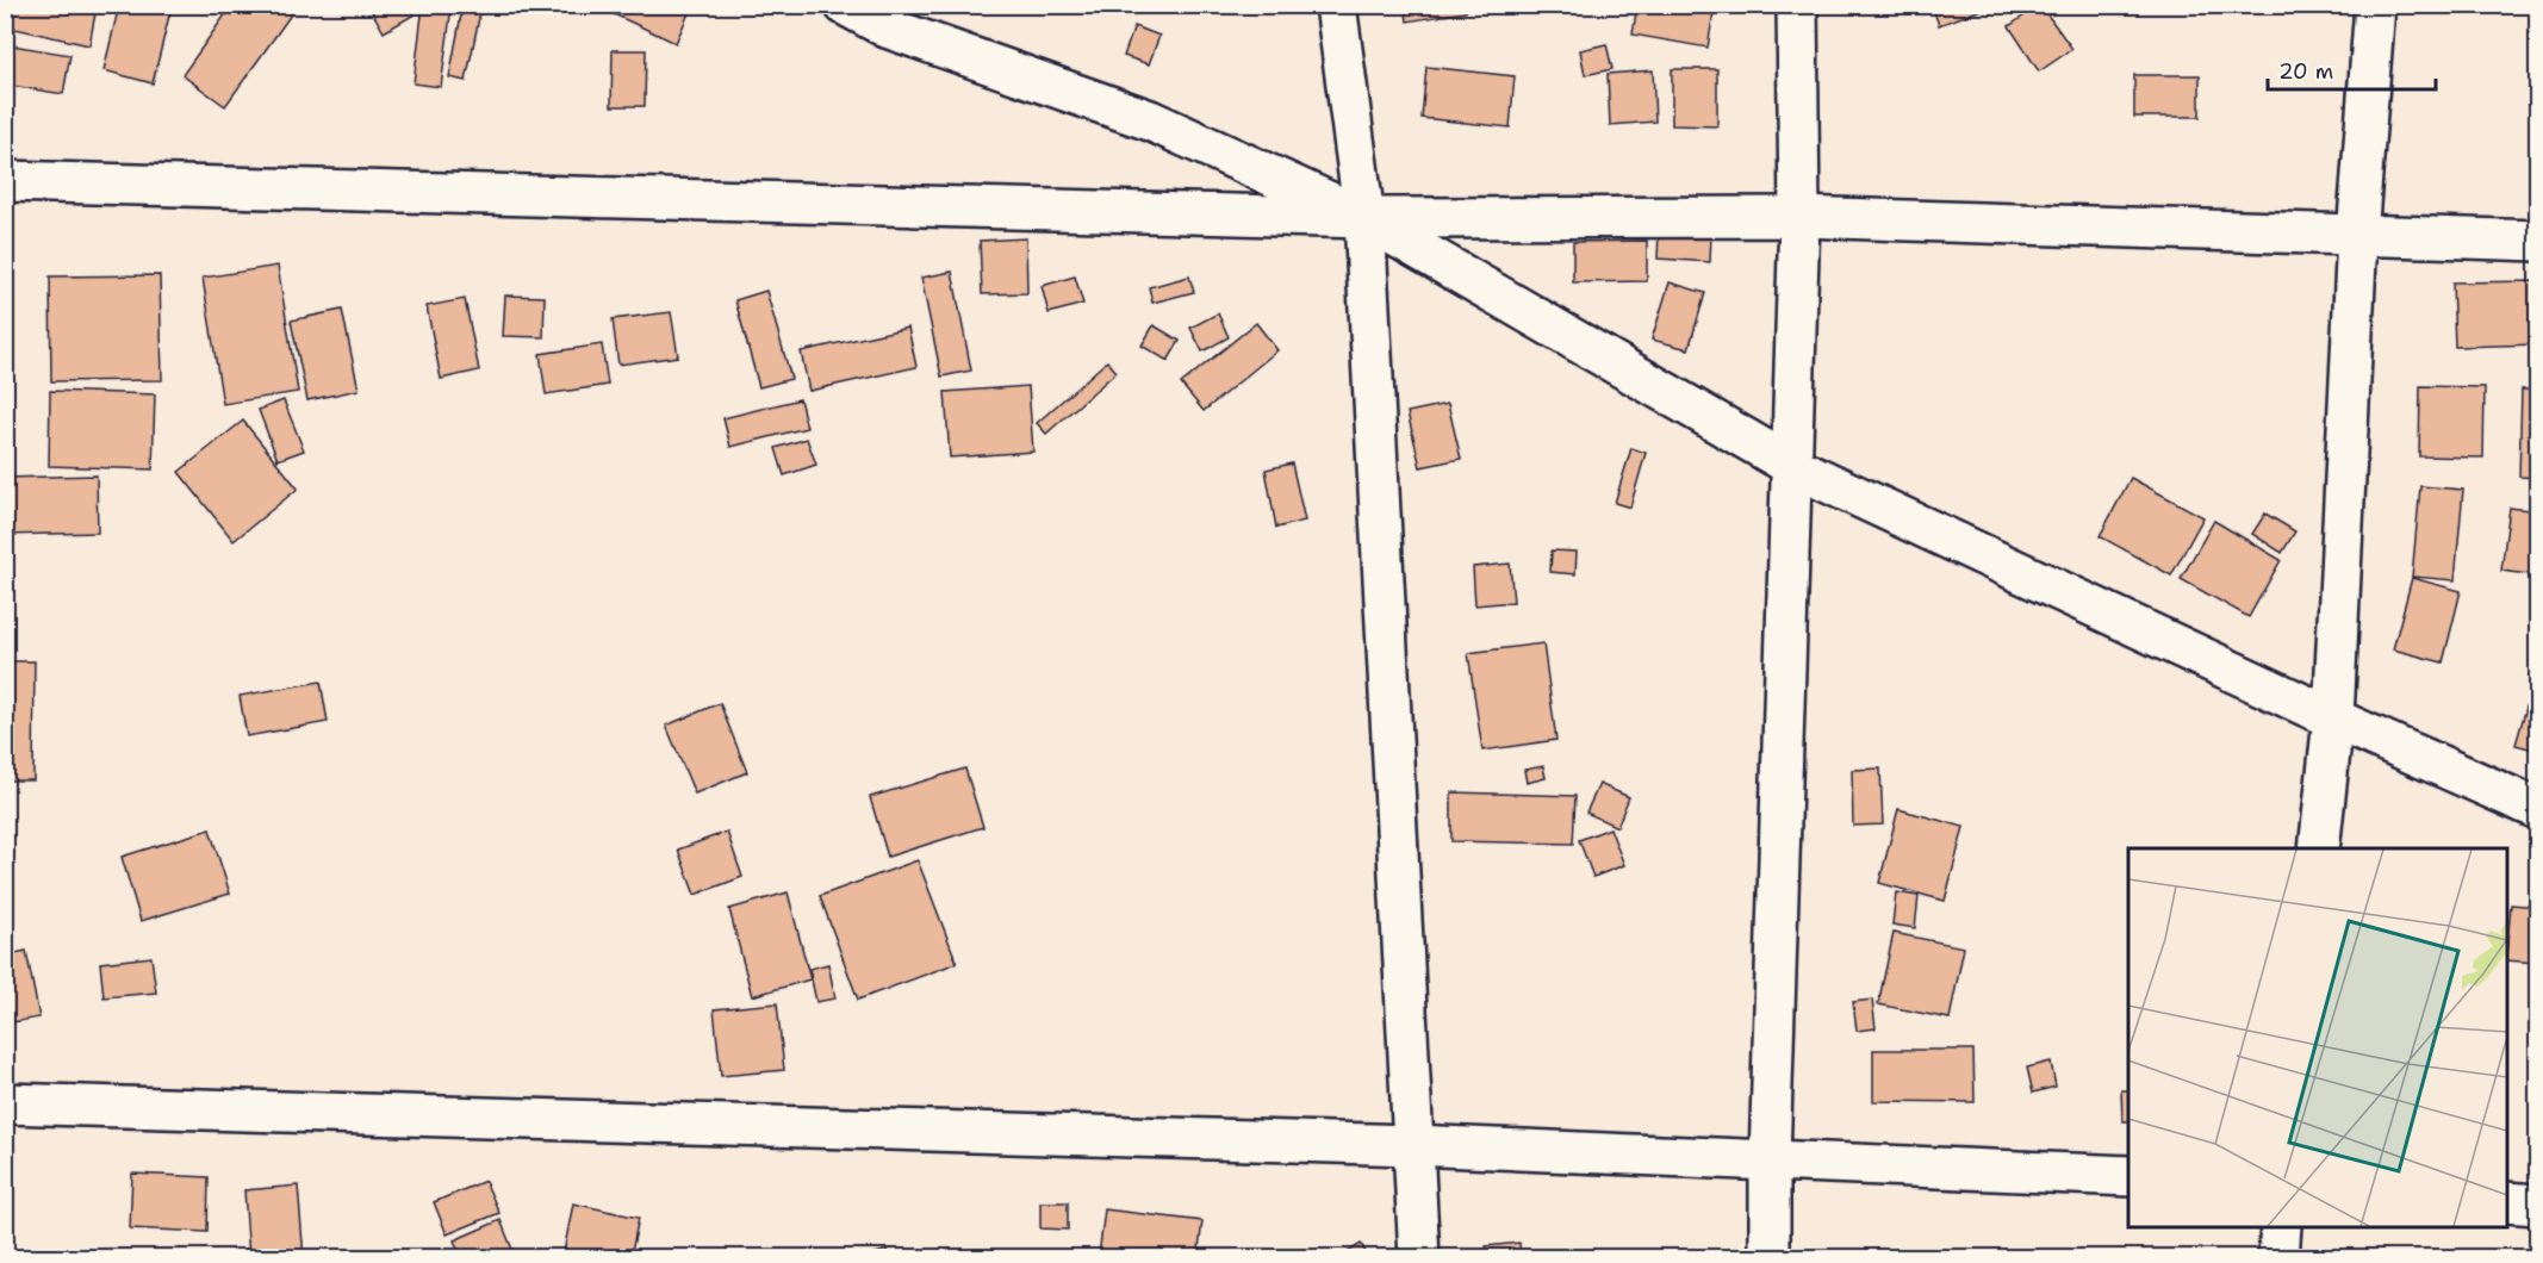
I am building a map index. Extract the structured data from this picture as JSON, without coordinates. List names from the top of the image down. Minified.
{"scale_bar":"20 m"}
